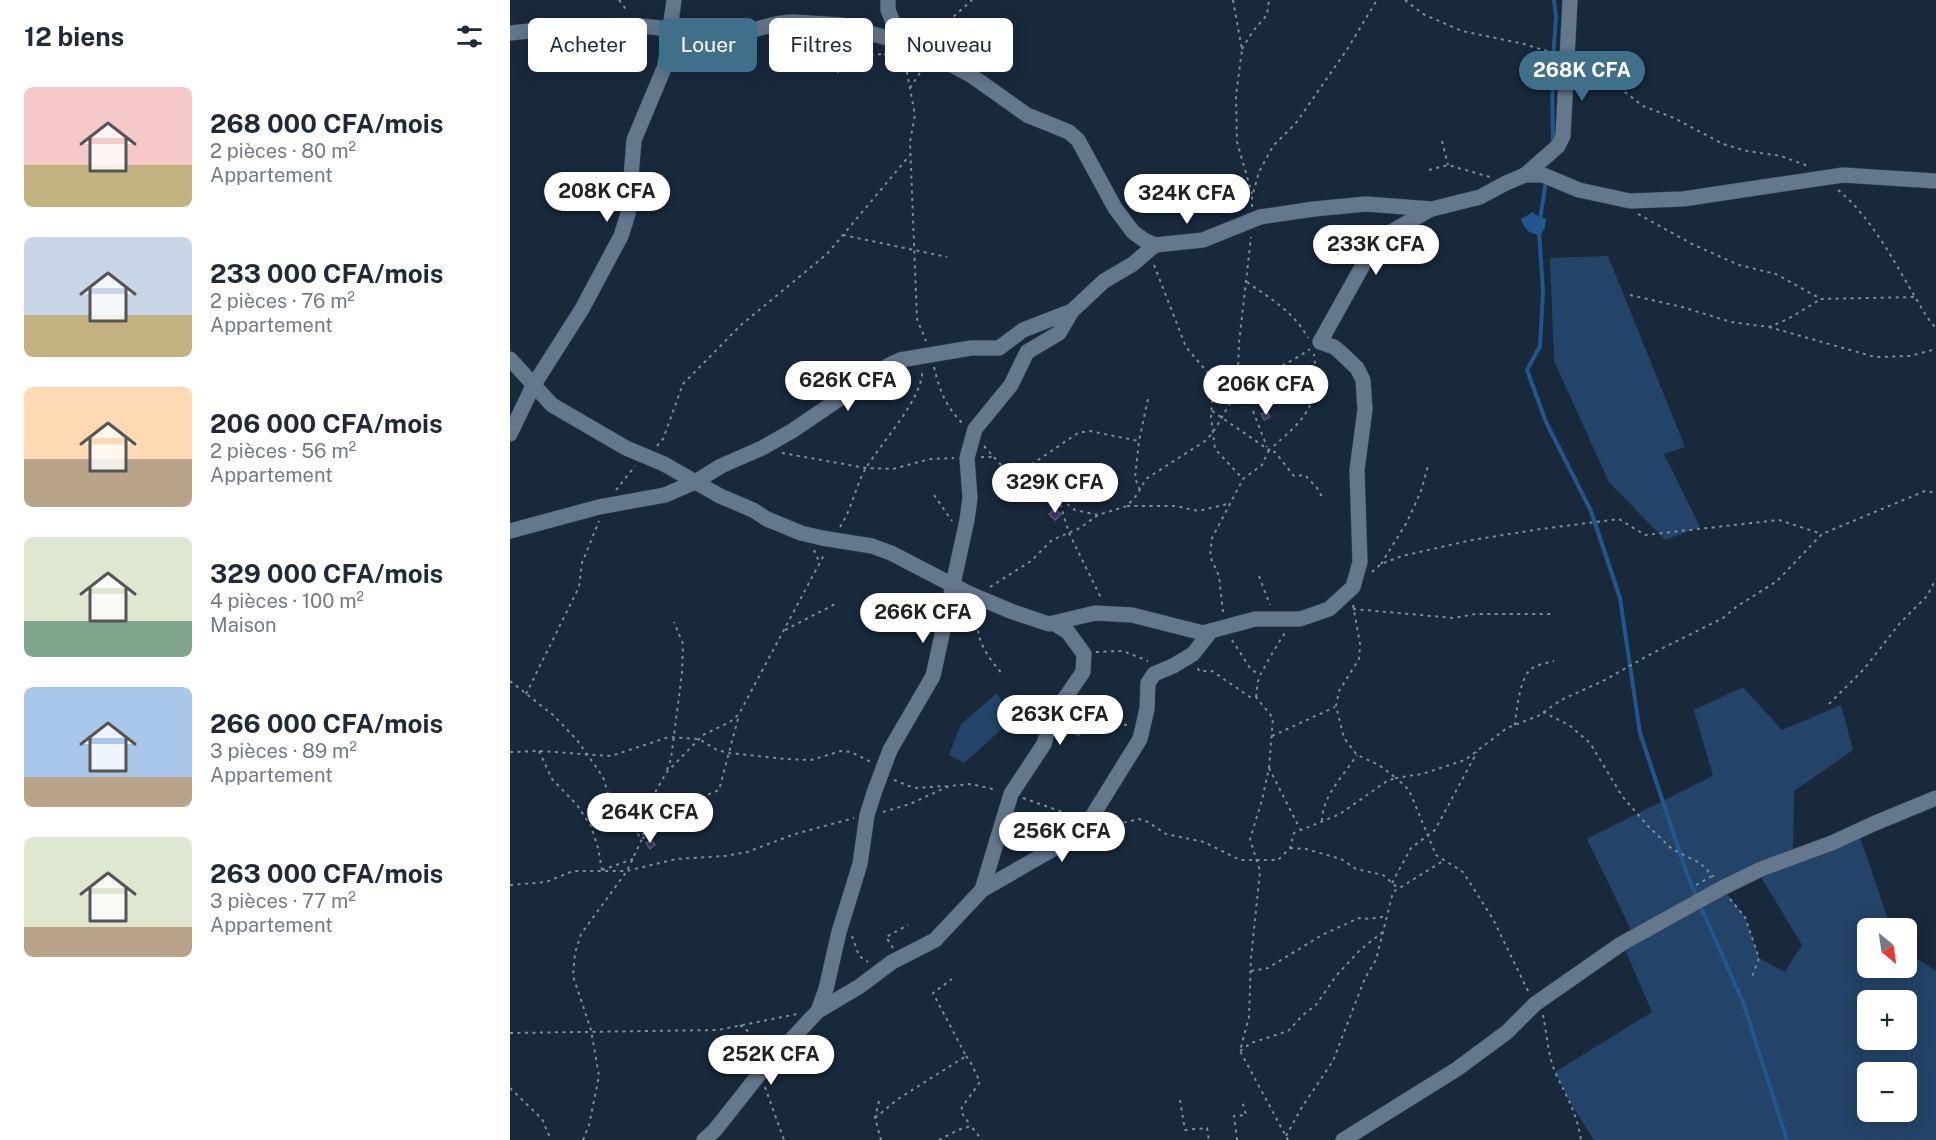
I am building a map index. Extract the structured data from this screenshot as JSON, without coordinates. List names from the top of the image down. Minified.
{"north":"bottom right","page":{"heading":"12 biens","chip":["Acheter","Louer","Filtres","Nouveau"],"price":["268K CFA","208K CFA","324K CFA","233K CFA","626K CFA","206K CFA","329K CFA","266K CFA","263K CFA","264K CFA","256K CFA","252K CFA"],"list":[{"name":"268 000 CFA/mois","note":"2 pièces · 80 m² · Appartement"},{"name":"233 000 CFA/mois","note":"2 pièces · 76 m² · Appartement"},{"name":"206 000 CFA/mois","note":"2 pièces · 56 m² · Appartement"},{"name":"329 000 CFA/mois","note":"4 pièces · 100 m² · Maison"},{"name":"266 000 CFA/mois","note":"3 pièces · 89 m² · Appartement"},{"name":"263 000 CFA/mois","note":"3 pièces · 77 m² · Appartement"}],"map_buttons":["+","−"]}}
